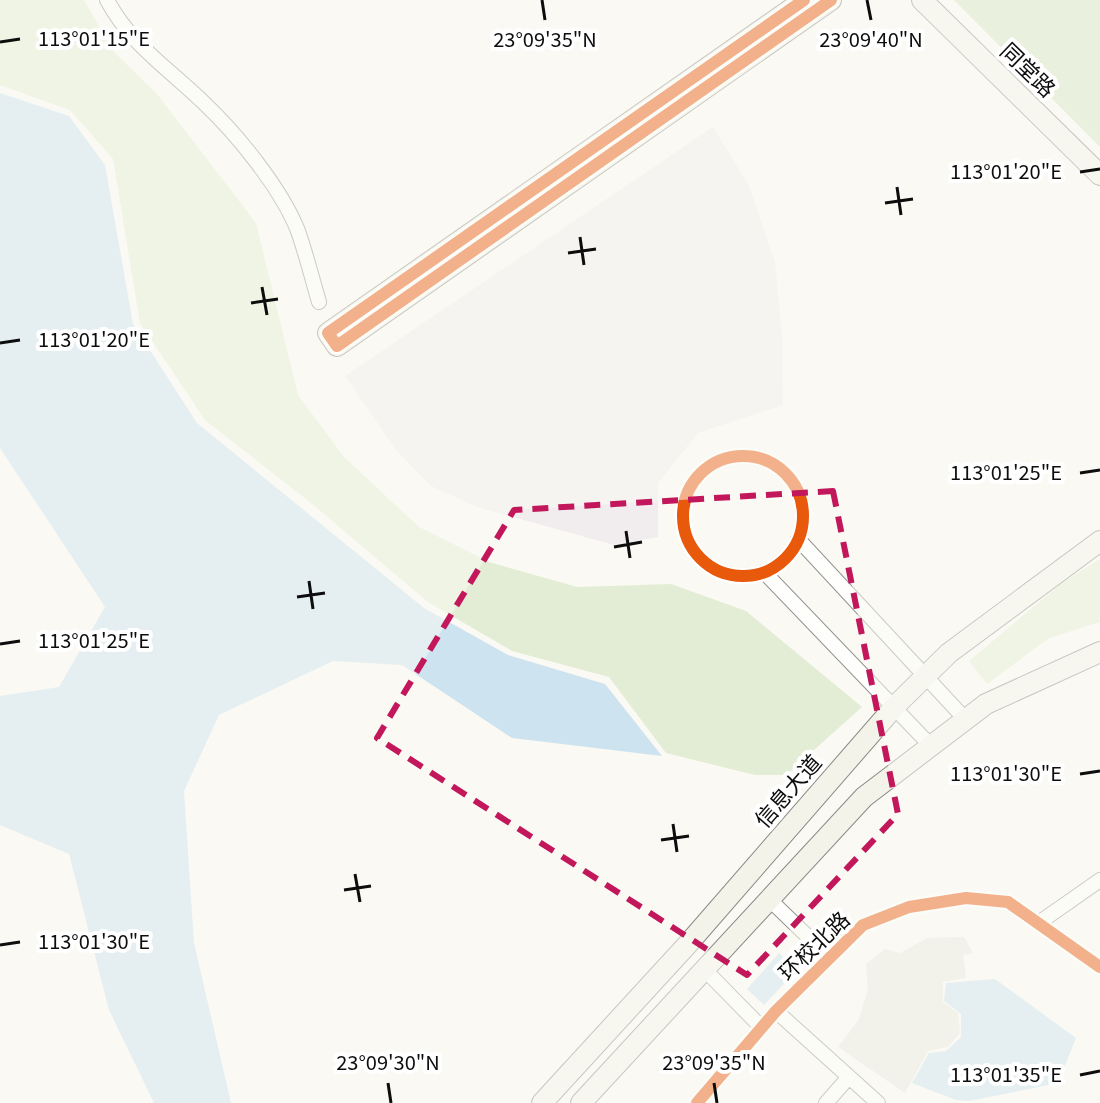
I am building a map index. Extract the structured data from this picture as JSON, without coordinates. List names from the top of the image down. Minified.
{"streets":{"main road":["同堂路","信息大道"],"street":["环校北路"]},"coordinates":["113°01'15\"E","23°09'35\"N","23°09'40\"N","113°01'20\"E","113°01'25\"E","113°01'30\"E","23°09'30\"N","113°01'35\"E"]}
